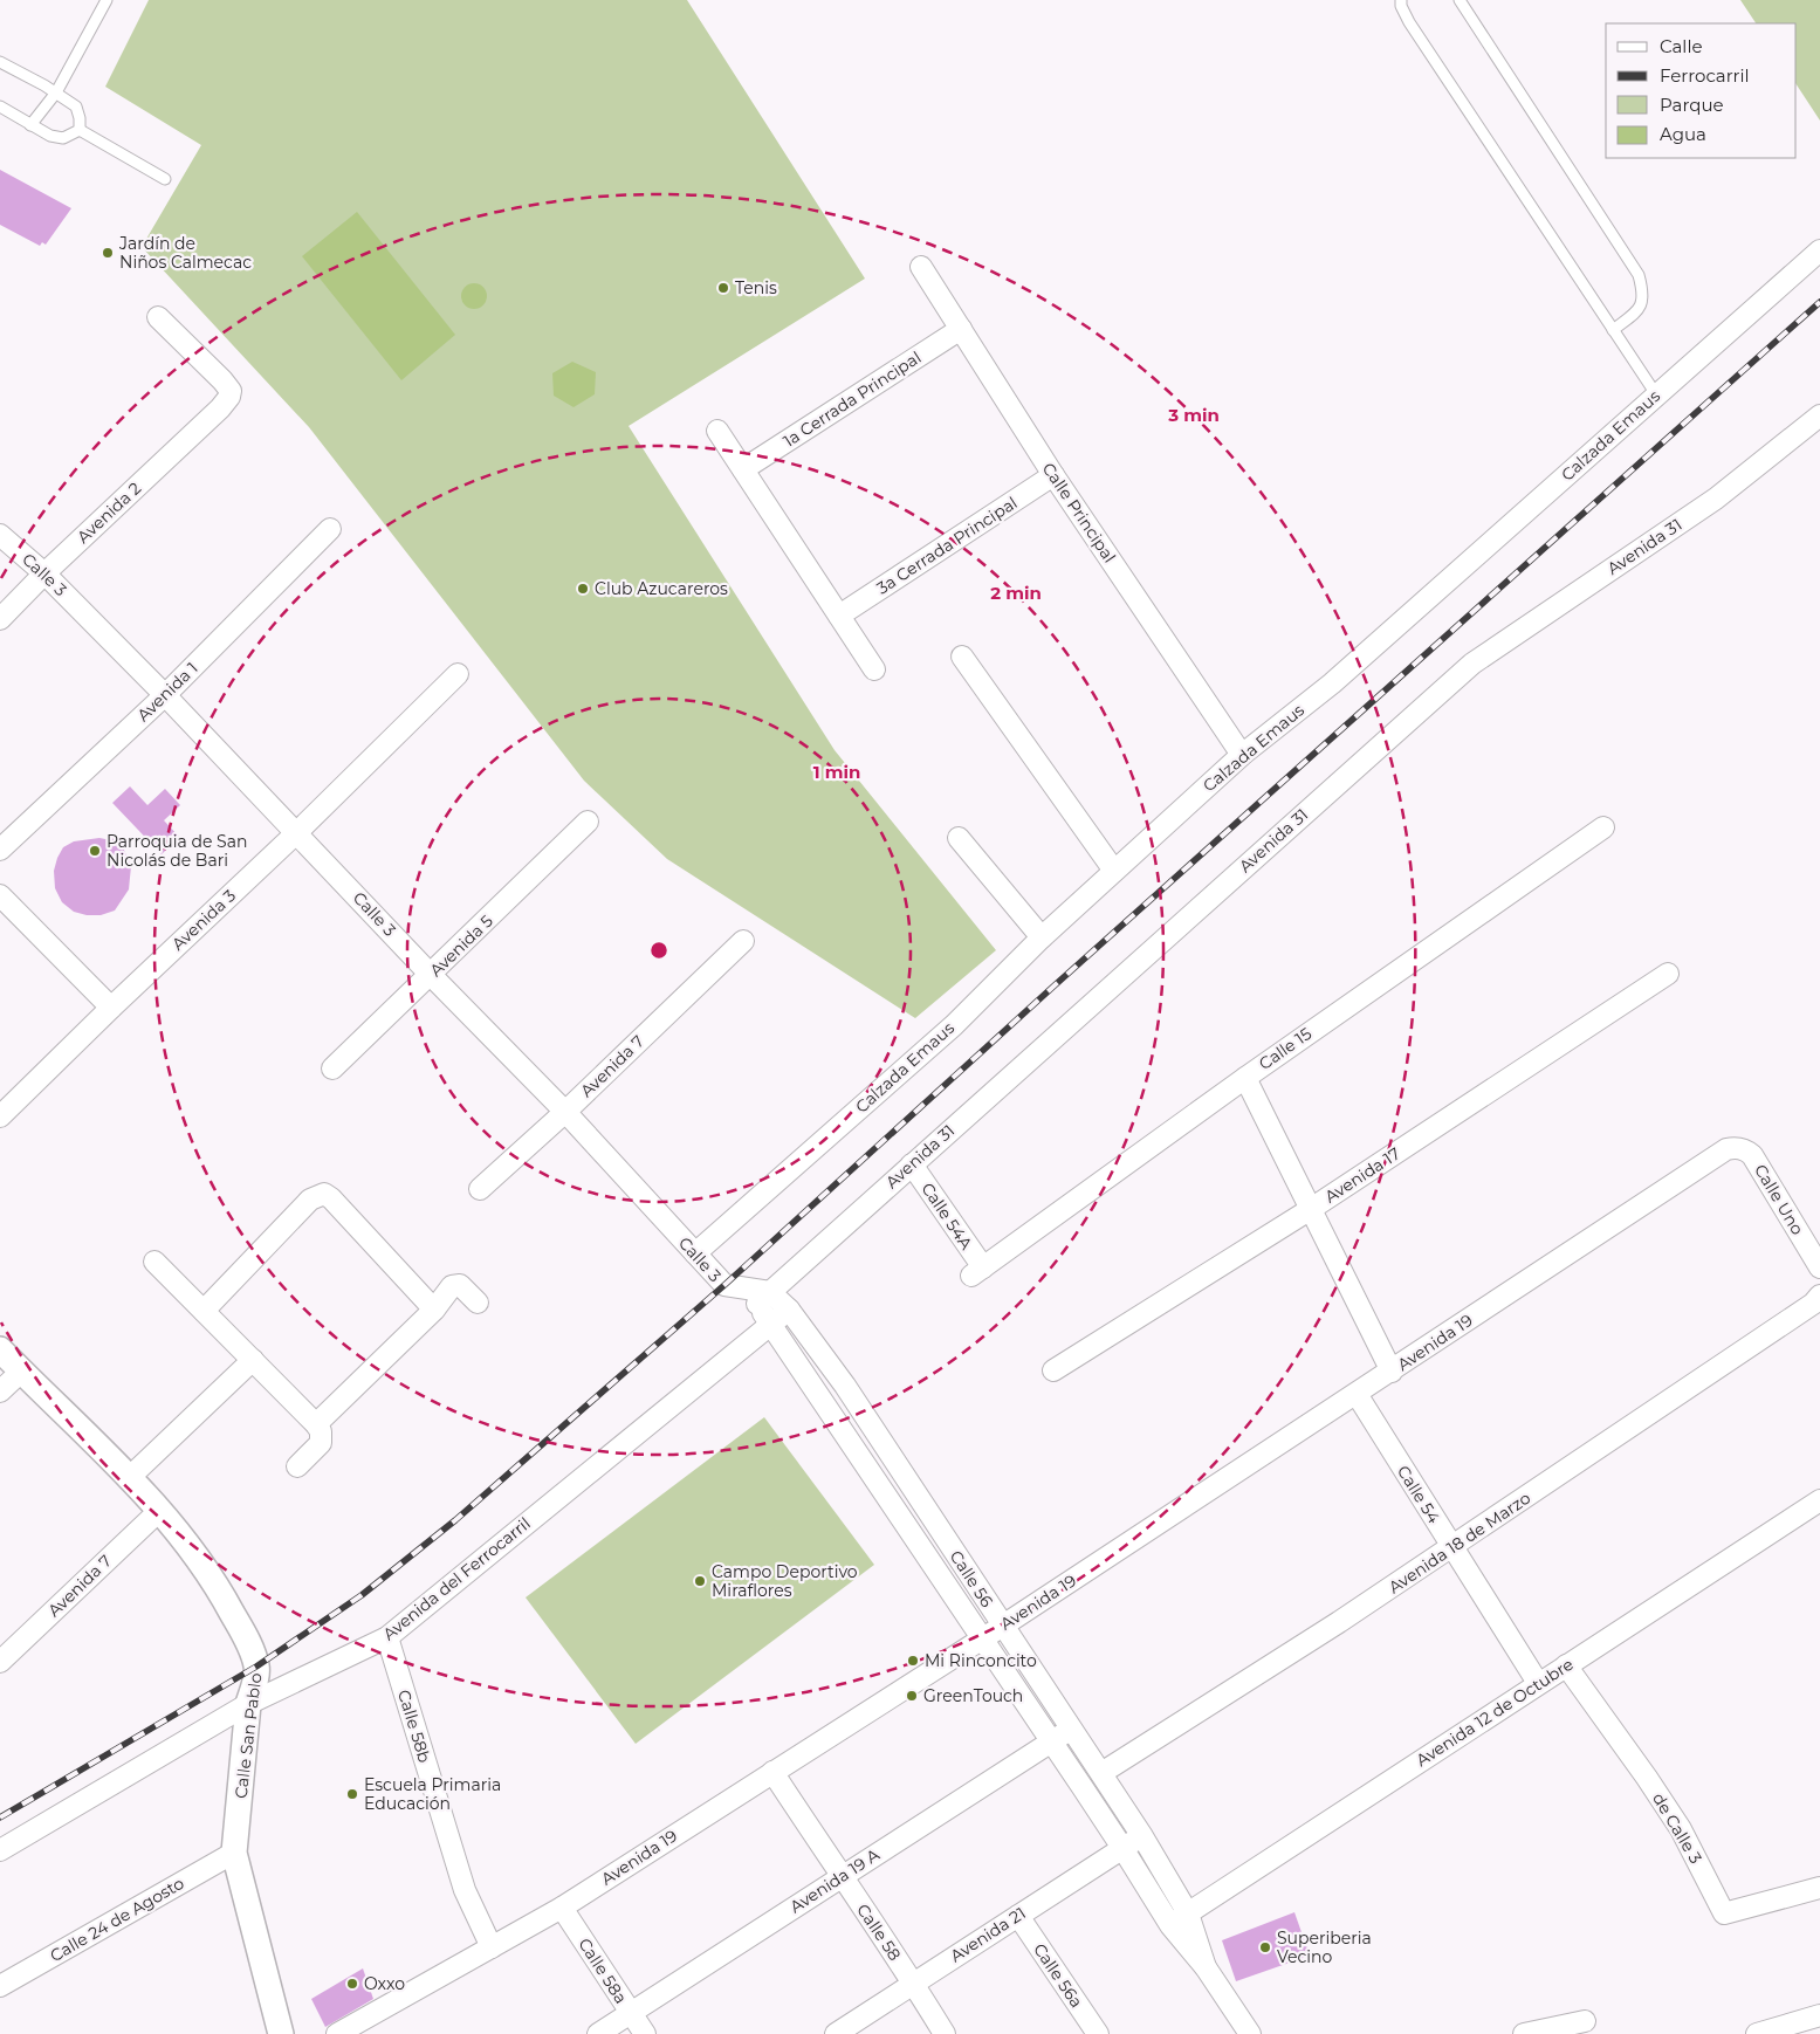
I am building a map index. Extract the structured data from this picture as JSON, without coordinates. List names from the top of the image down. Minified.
{"streets":{"street":["1a Cerrada Principal","Calzada Emaus","Avenida 2","Calle Principal","3a Cerrada Principal","Avenida 31","Calle 3","Avenida 1","Avenida 3","Avenida 5","Calle 15","Avenida 7","Avenida 17","Calle Uno","Calle 54A","Avenida 19","Calle 54","Avenida 18 de Marzo","Avenida del Ferrocarril","Calle 56","Avenida 12 de Octubre","Calle 58b","Calle San Pablo","de Calle 3","Avenida 19 A","Calle 24 de Agosto","Calle 58","Avenida 21","Calle 58a","Calle 56a"]},"crossings":[["1a Cerrada Principal","Calle Principal"],["Calzada Emaus","Calle Principal"],["Calzada Emaus","Calle 3"],["Avenida 2","Calle 3"],["Calle Principal","3a Cerrada Principal"],["Avenida 31","Calle 3"],["Avenida 31","Calle 54A"],["Avenida 31","Calle 56"],["Calle 3","Avenida 1"],["Calle 3","Avenida 3"],["Calle 3","Avenida 5"],["Calle 3","Avenida 7"],["Calle 3","Calle 56"],["Calle 15","Calle 54A"],["Avenida 7","Calle San Pablo"],["Calle Uno","Avenida 19"],["Avenida 19","Calle 54"],["Avenida 19","Calle 56"],["Avenida 19","Calle 58b"],["Avenida 19","Calle 58"],["Avenida 19","Calle 58a"],["Calle 54","Avenida 18 de Marzo"],["Calle 54","Avenida 12 de Octubre"],["Avenida 18 de Marzo","Calle 56"],["Avenida del Ferrocarril","Calle 56"],["Avenida del Ferrocarril","Calle 58b"],["Avenida del Ferrocarril","Calle San Pablo"],["Calle 56","Avenida 12 de Octubre"],["Calle 56","Avenida 19 A"],["Calle 56","Avenida 21"],["Avenida 12 de Octubre","de Calle 3"],["Calle San Pablo","Calle 24 de Agosto"],["Avenida 19 A","Calle 58"],["Avenida 19 A","Calle 58a"],["Calle 58","Avenida 21"],["Avenida 21","Calle 56a"]],"places":["Jardín de Niños Calmecac","Tenis","Club Azucareros","Parroquia de San Nicolás de Bari","Campo Deportivo Miraflores","Mi Rinconcito","GreenTouch","Escuela Primaria Educación","Superiberia Vecino","Oxxo"],"legend":["Calle","Ferrocarril","Parque","Agua"],"rings":["3 min","2 min","1 min"]}
